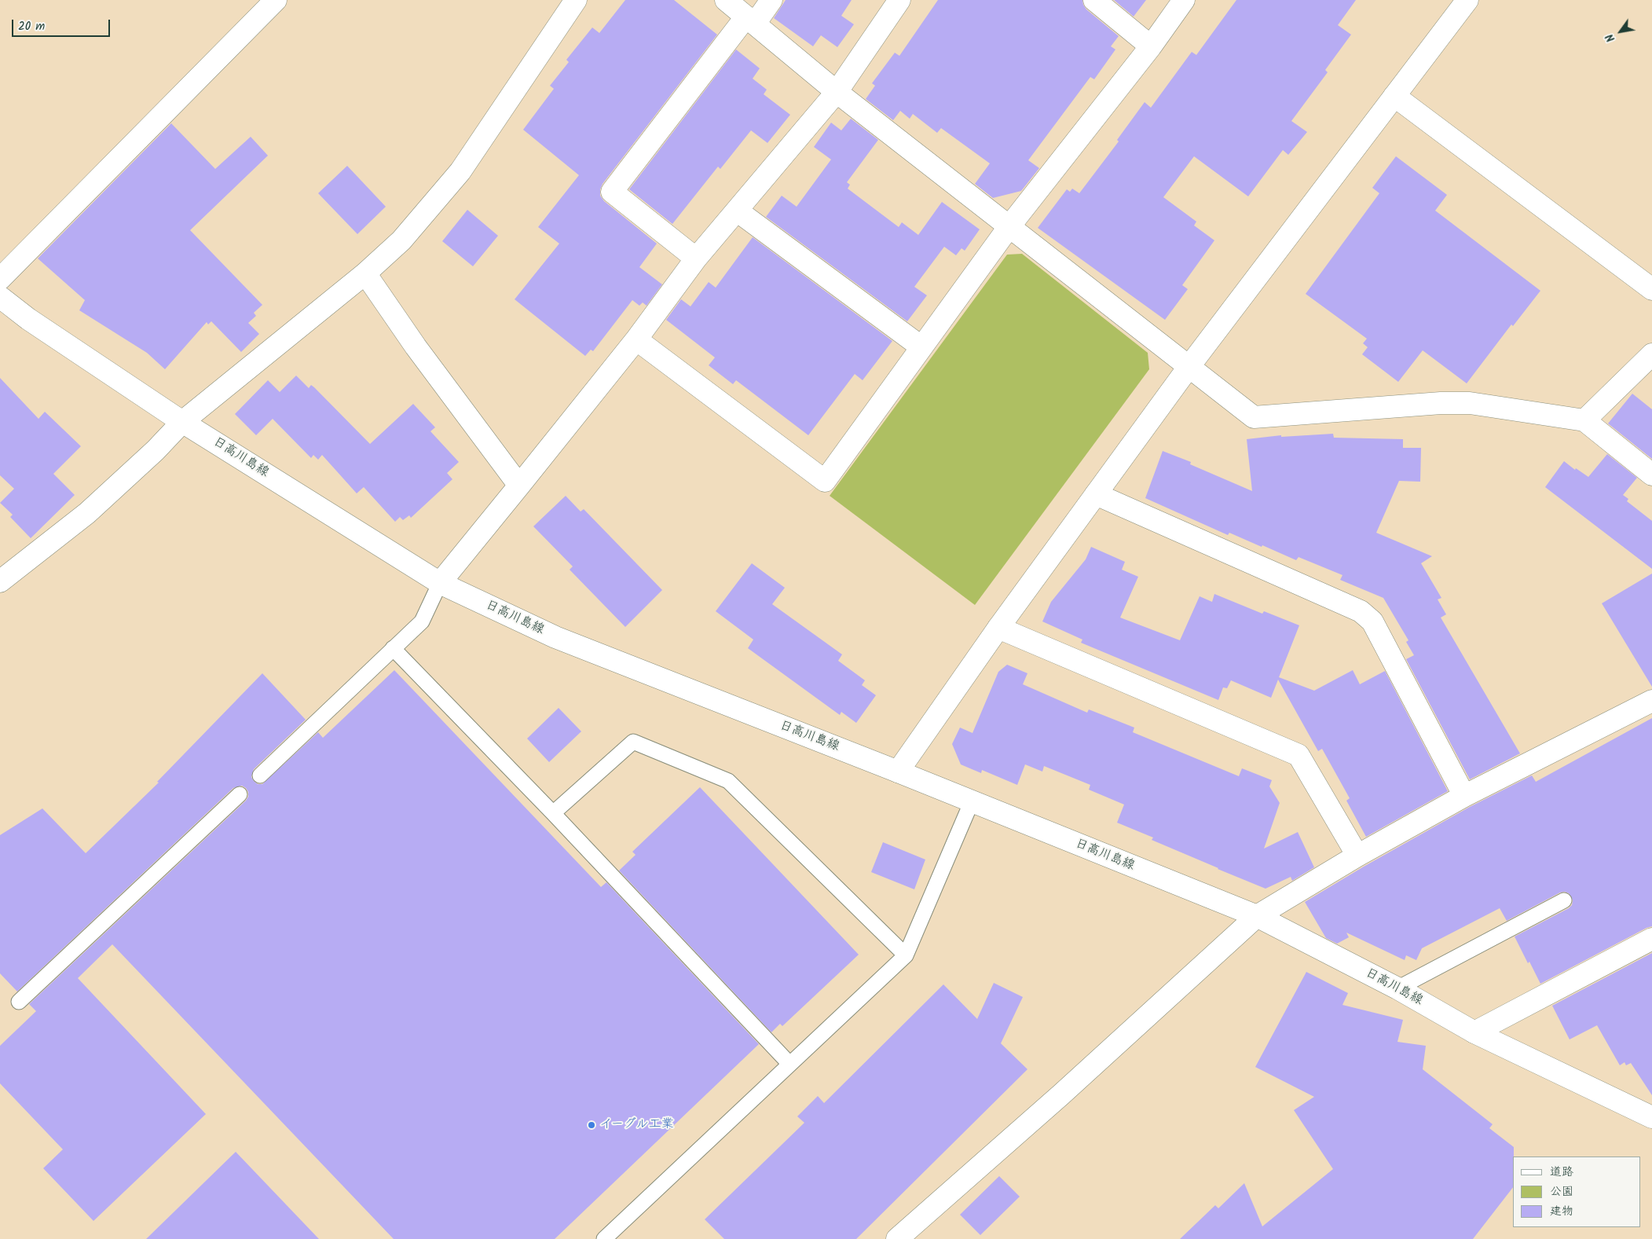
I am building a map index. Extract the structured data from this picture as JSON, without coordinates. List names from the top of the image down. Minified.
{"streets":{"street":["日高川島線"]},"places":["イーグル工業"],"legend":["道路","公園","建物"],"scale_bar":"20 m","north":"bottom left"}
